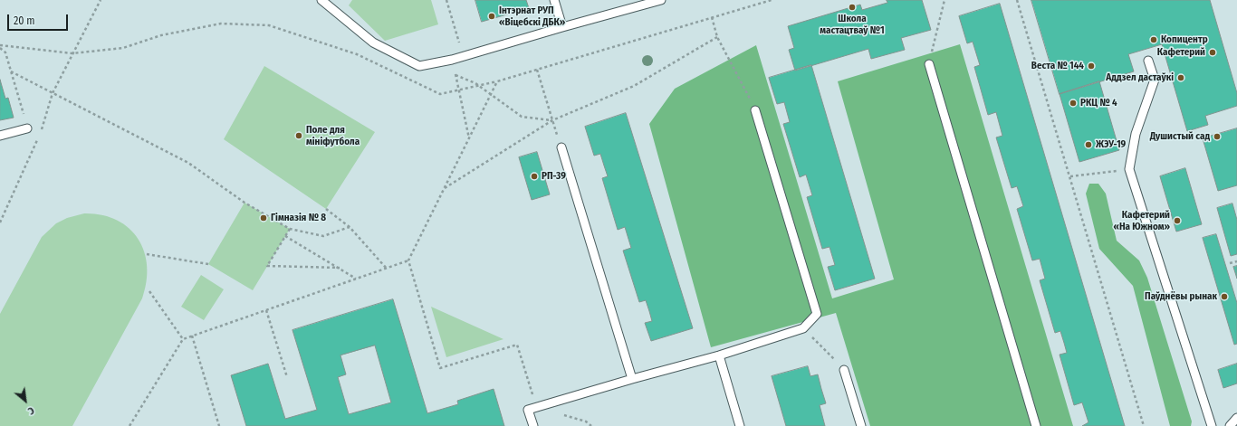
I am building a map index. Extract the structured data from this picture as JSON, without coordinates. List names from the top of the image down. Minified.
{"places":["Школа мастацтваў №1","Інтэрнат РУП «Віцебскі ДБК»","Копицентр","Кафетерий","Веста № 144","Аддзел дастаўкі","РКЦ № 4","Поле для мініфутбола","Душистый сад","ЖЭУ-19","РП-39","Гімназія № 8","Кафетерий «На Южном»","Паўднёвы рынак"],"scale_bar":"20 m","north":"bottom right"}
